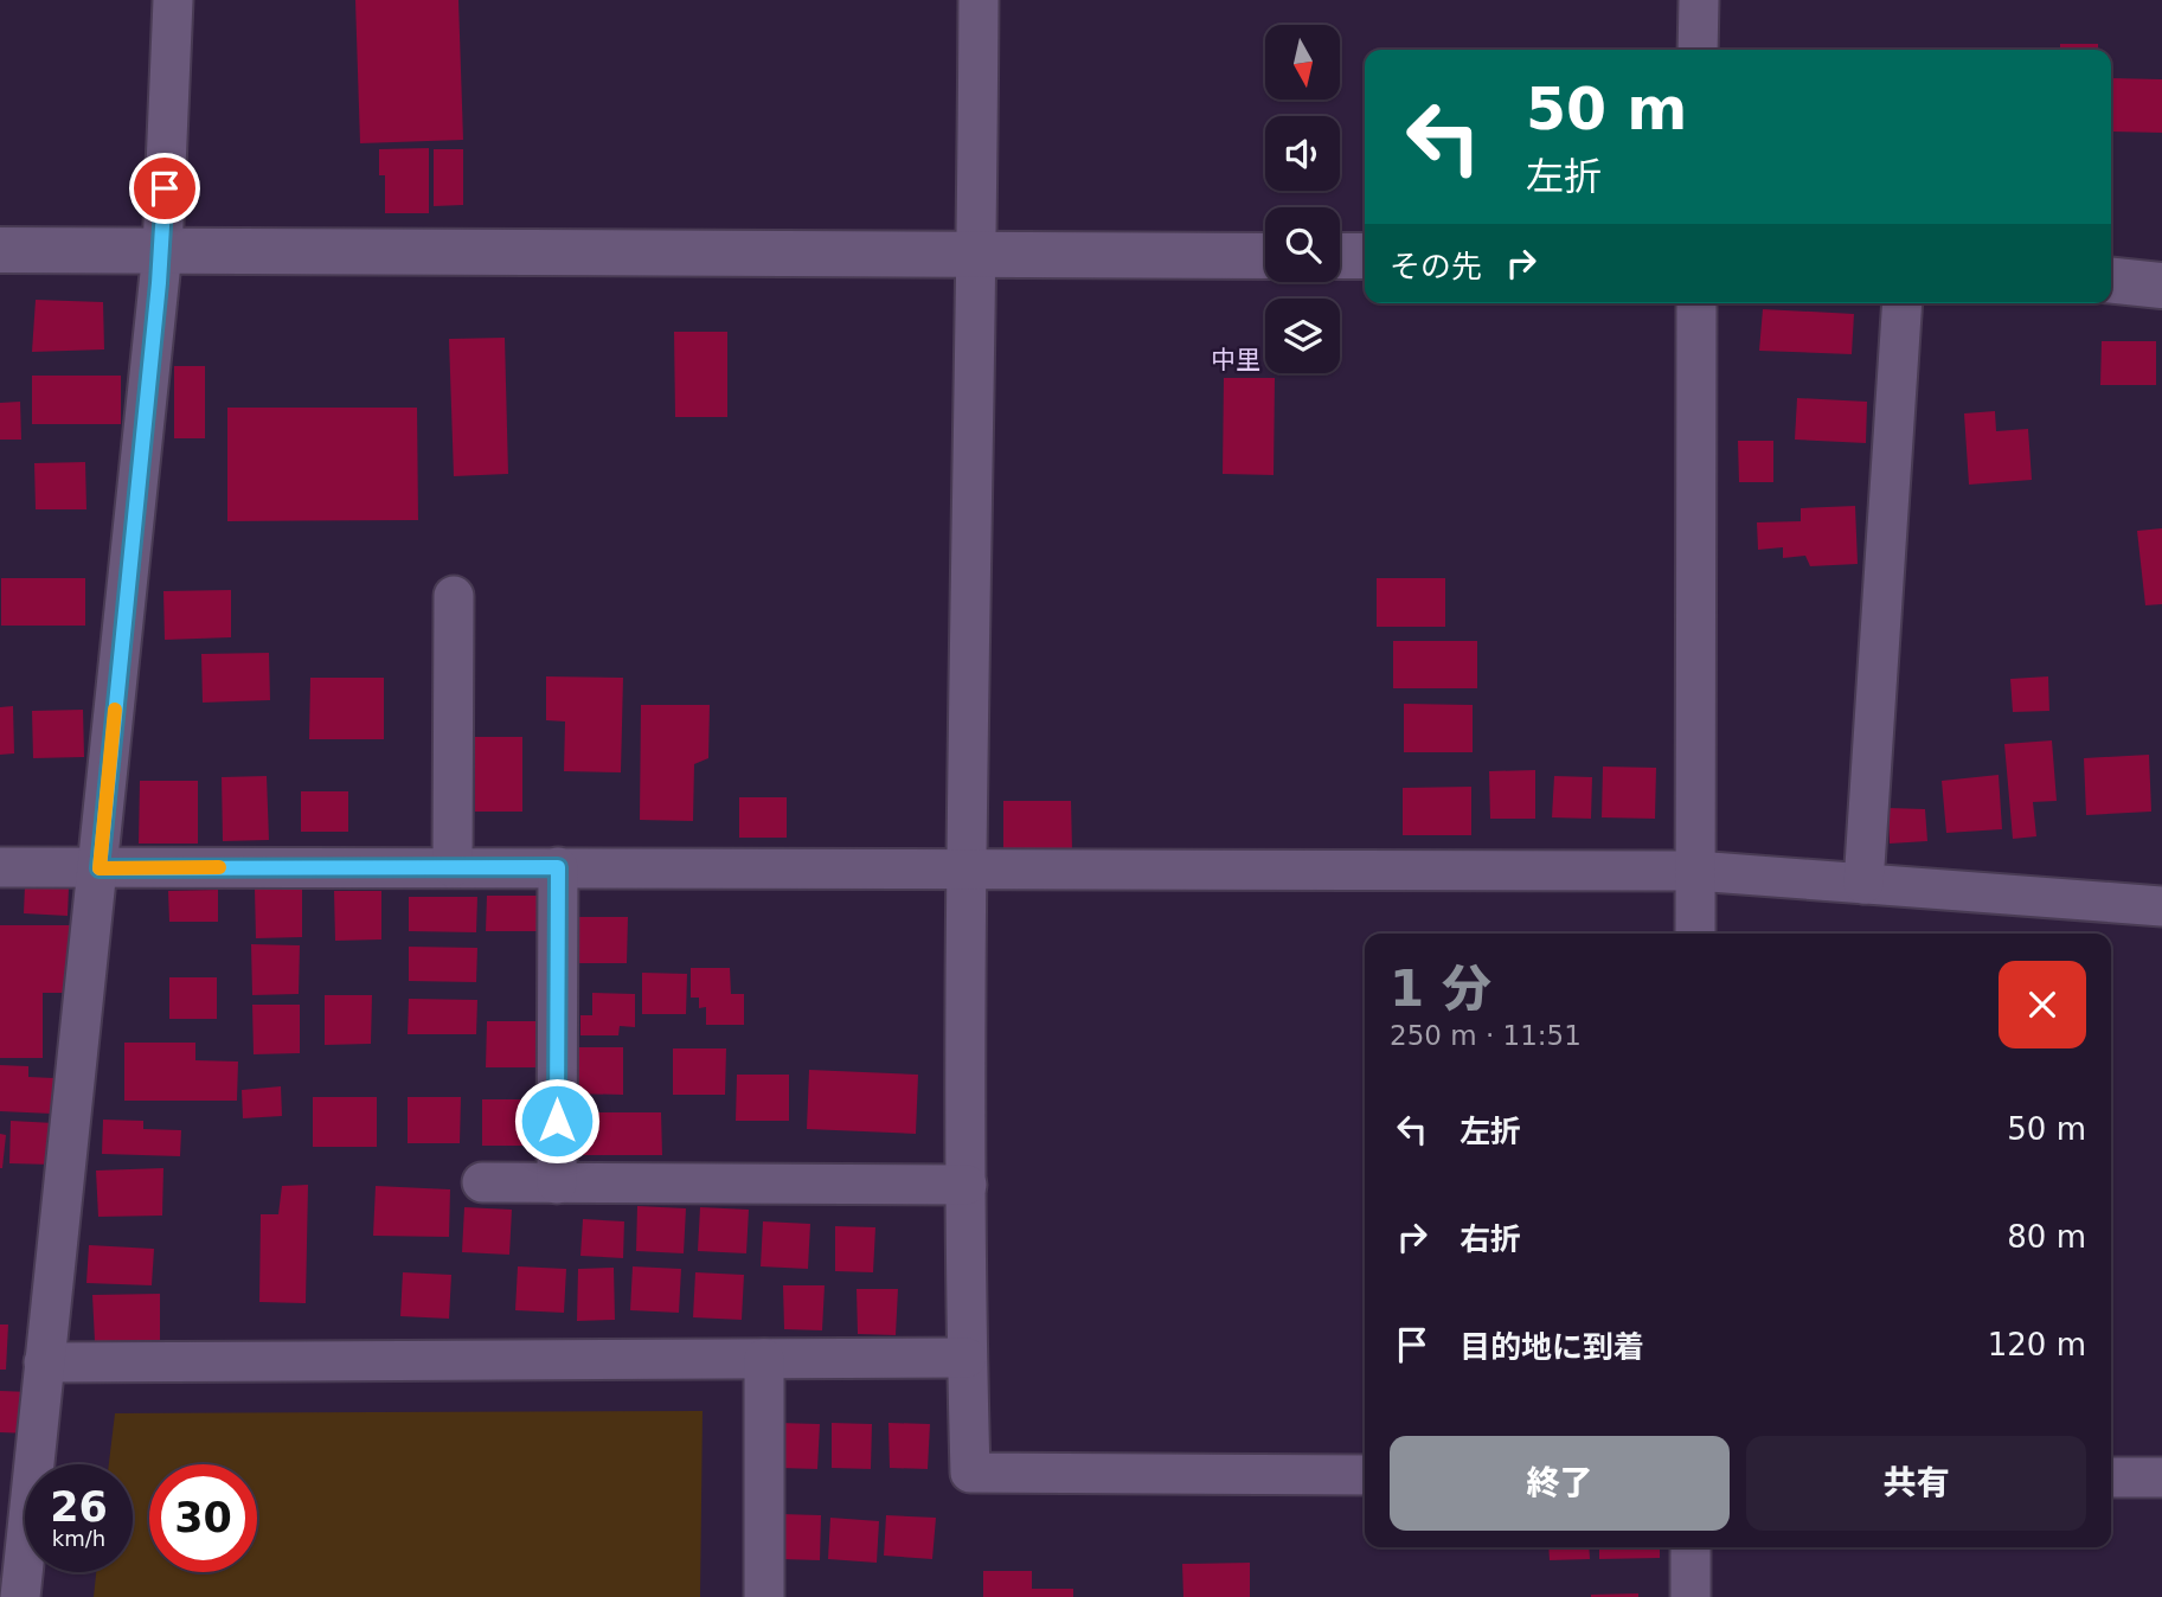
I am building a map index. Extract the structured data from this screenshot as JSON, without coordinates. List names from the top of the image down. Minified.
{"districts":["中里"],"north":"bottom","page":{"turn":["50 m","左折"],"then":"その先","heading":["1 分","250 m · 11:51"],"list":[{"name":"左折","value":"50 m"},{"name":"右折","value":"80 m"},{"name":"目的地に到着","value":"120 m"}],"buttons":["終了","共有"],"speed":"26 km/h","limit":"30"}}
